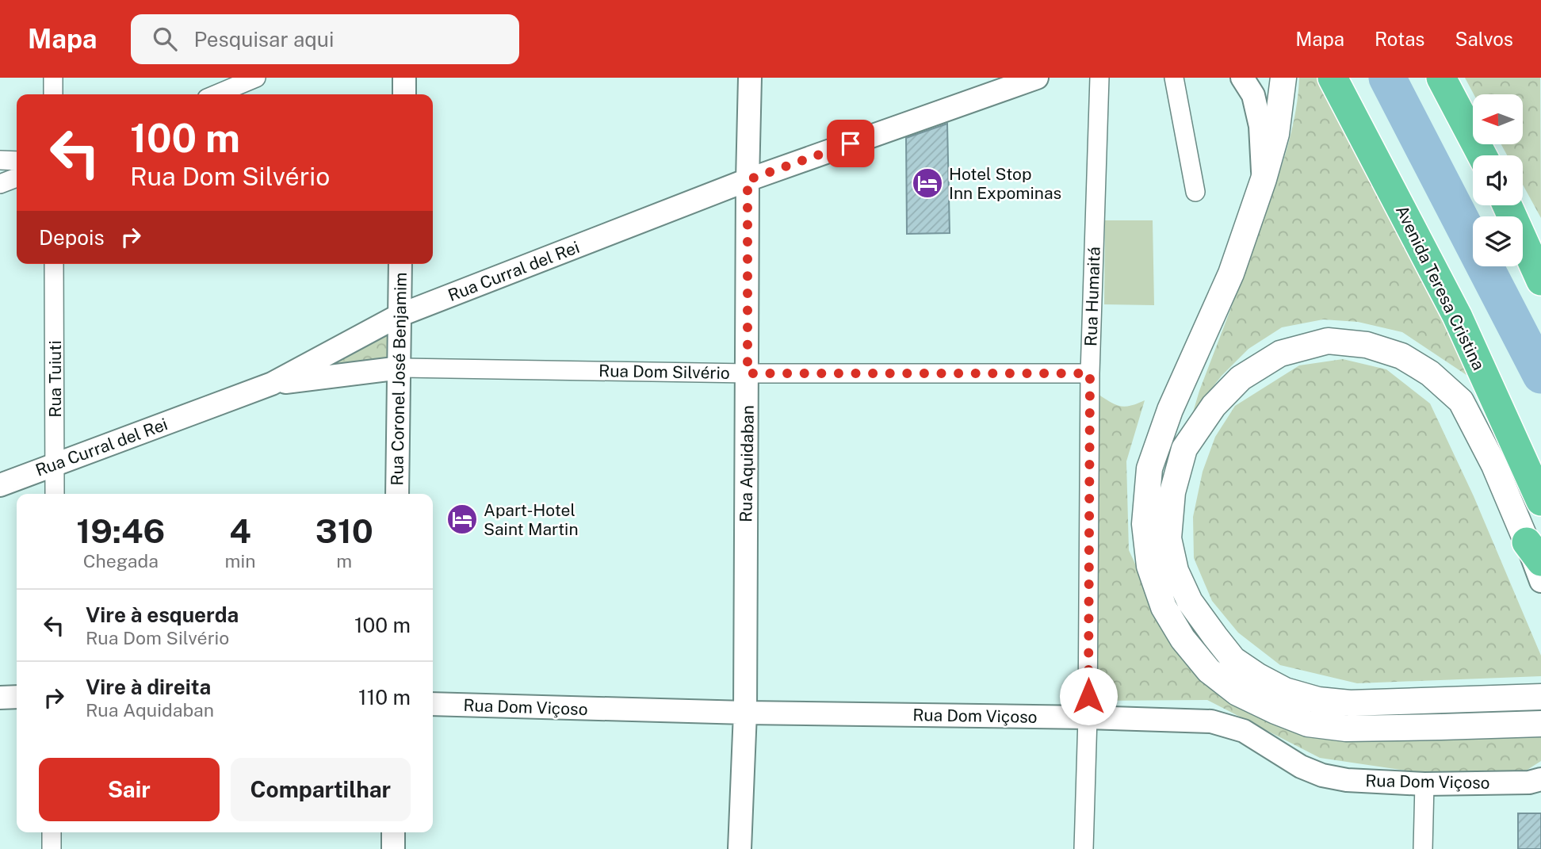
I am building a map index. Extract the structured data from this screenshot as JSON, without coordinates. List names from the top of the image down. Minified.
{"streets":{"highway":["Avenida Teresa Cristina"],"street":["Rua Curral del Rei","Rua Humaitá","Rua Dom Silvério","Rua Tuiuti","Rua Coronel José Benjamim","Rua Aquidaban","Rua Dom Viçoso"]},"crossings":[["Rua Curral del Rei","Rua Dom Silvério"],["Rua Curral del Rei","Rua Tuiuti"],["Rua Curral del Rei","Rua Coronel José Benjamim"],["Rua Curral del Rei","Rua Aquidaban"],["Rua Humaitá","Rua Dom Silvério"],["Rua Humaitá","Rua Dom Viçoso"],["Rua Dom Silvério","Rua Coronel José Benjamim"],["Rua Dom Silvério","Rua Aquidaban"],["Rua Aquidaban","Rua Dom Viçoso"]],"places":{"hotel":["Hotel Stop Inn Expominas","Apart-Hotel Saint Martin"]},"north":"left","page":{"header":"Mapa","search":"Pesquisar aqui","nav":["Mapa","Rotas","Salvos"],"turn":["100 m","Rua Dom Silvério"],"then":"Depois","eta":["19:46","Chegada","4","min","310","m"],"list":[{"name":"Vire à esquerda","note":"Rua Dom Silvério","value":"100 m"},{"name":"Vire à direita","note":"Rua Aquidaban","value":"110 m"}],"buttons":["Sair","Compartilhar"]}}
